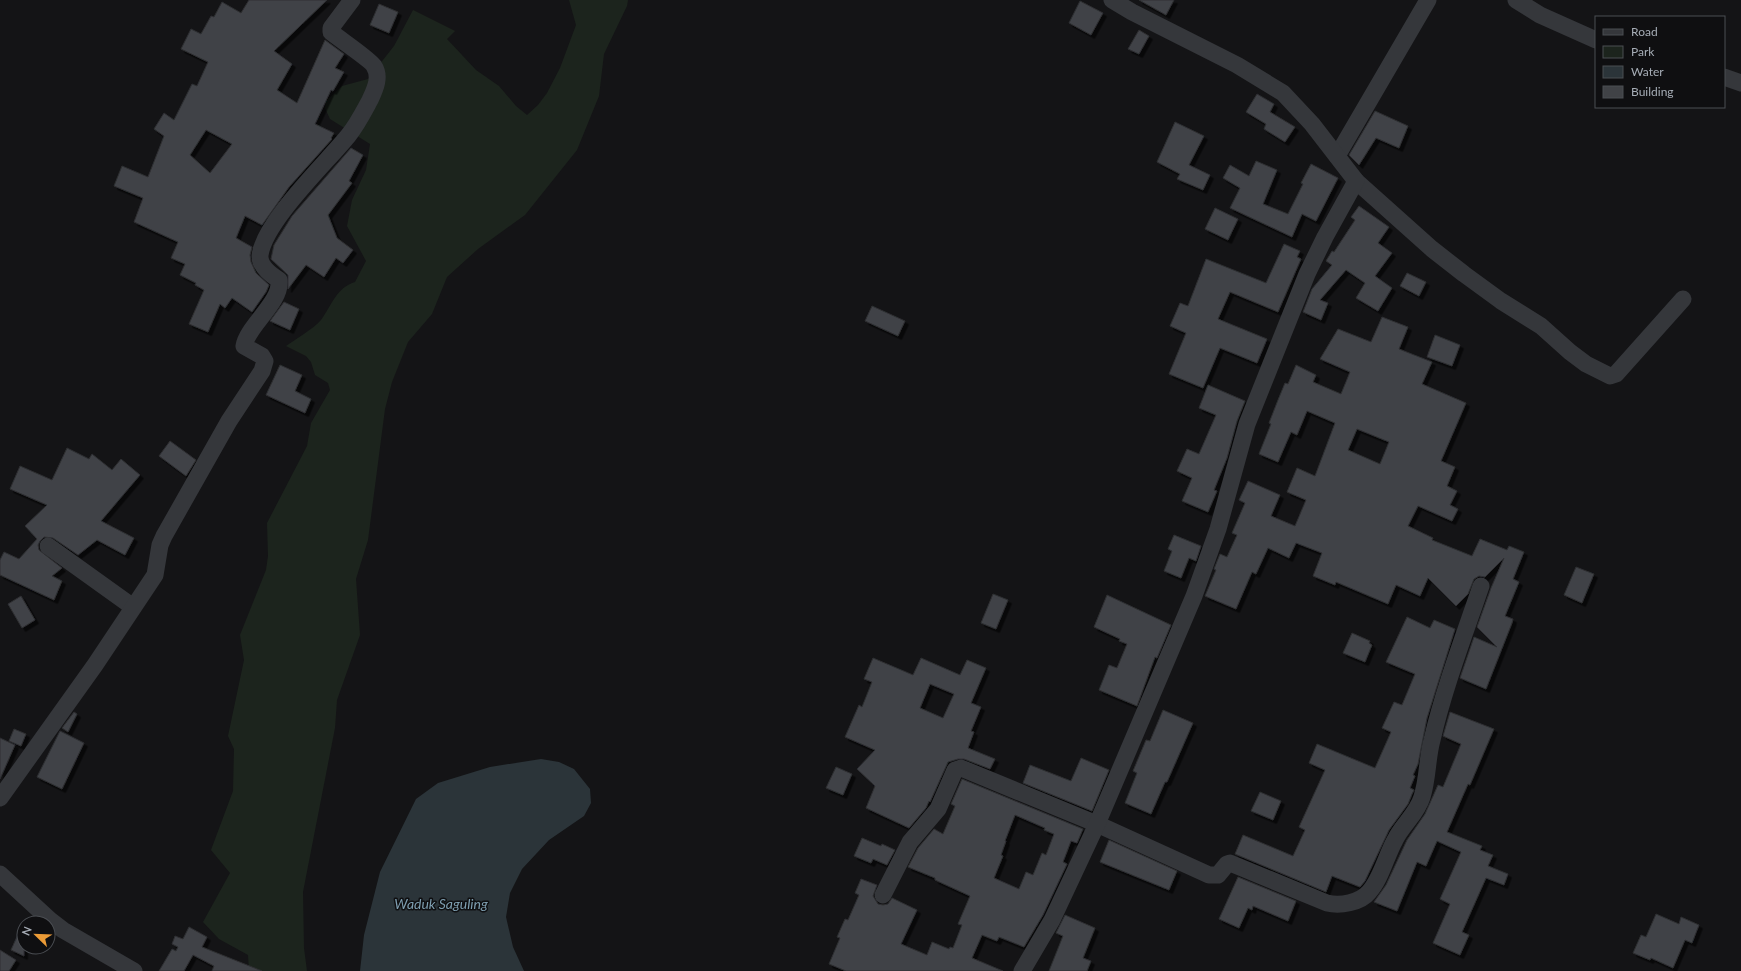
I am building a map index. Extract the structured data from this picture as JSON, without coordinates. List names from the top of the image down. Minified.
{"water":["Waduk Saguling"],"legend":["Road","Park","Water","Building"],"north":"top left"}
